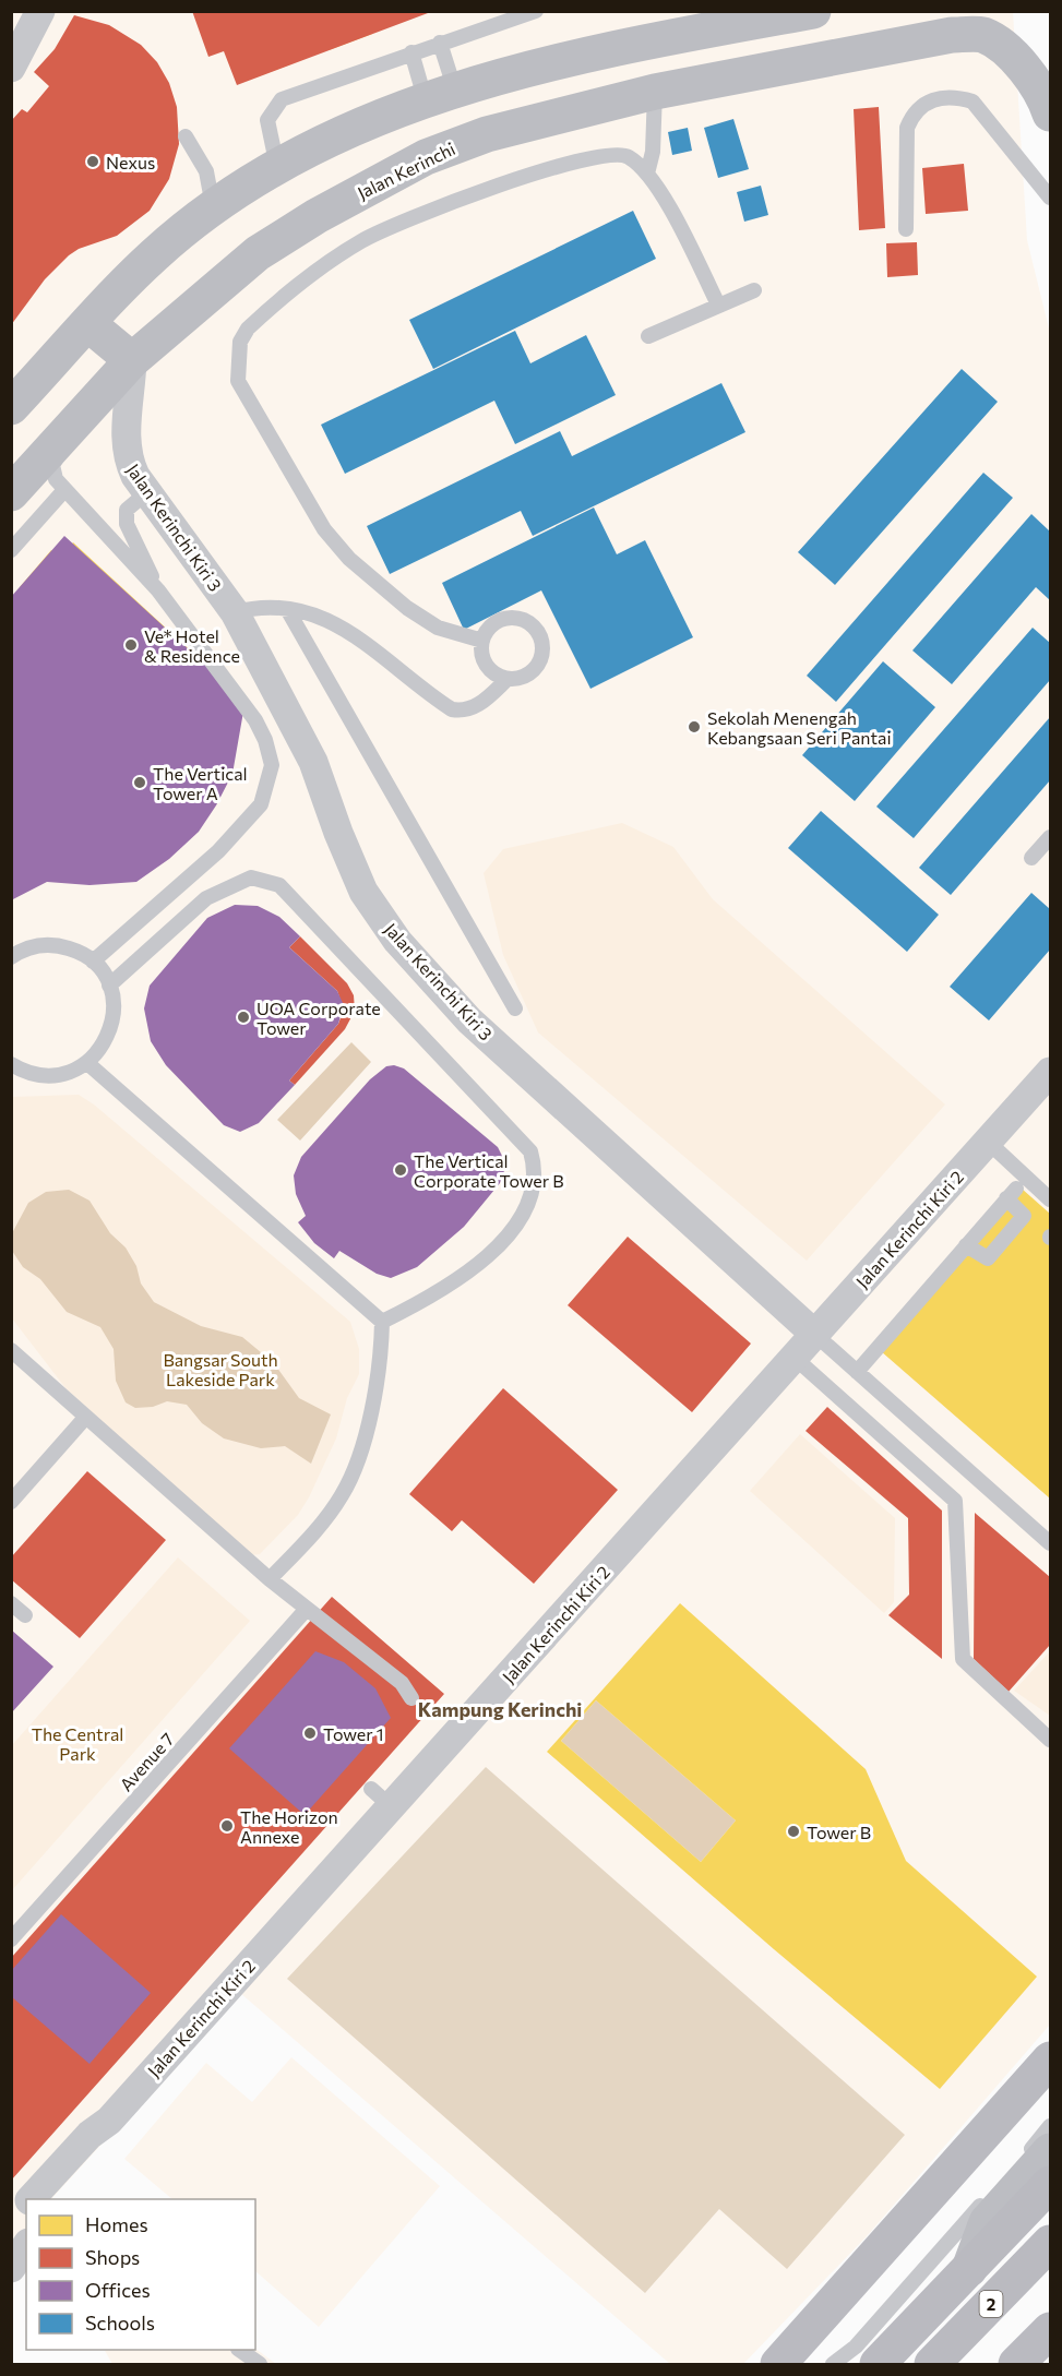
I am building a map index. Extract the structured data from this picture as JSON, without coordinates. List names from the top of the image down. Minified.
{"streets":{"highway":["2"],"main road":["Jalan Kerinchi"],"street":["Jalan Kerinchi Kiri 3","Jalan Kerinchi Kiri 2"],"lane":["Avenue 7"]},"crossings":[["Jalan Kerinchi","Jalan Kerinchi Kiri 3"],["Jalan Kerinchi Kiri 3","Jalan Kerinchi Kiri 2"]],"districts":["Kampung Kerinchi"],"parks":["Bangsar South Lakeside Park","The Central Park"],"places":["Nexus","Ve* Hotel & Residence","Sekolah Menengah Kebangsaan Seri Pantai","The Vertical Tower A","UOA Corporate Tower","The Vertical Corporate Tower B","Tower 1","The Horizon Annexe","Tower B"],"legend":["Homes","Shops","Offices","Schools"]}
